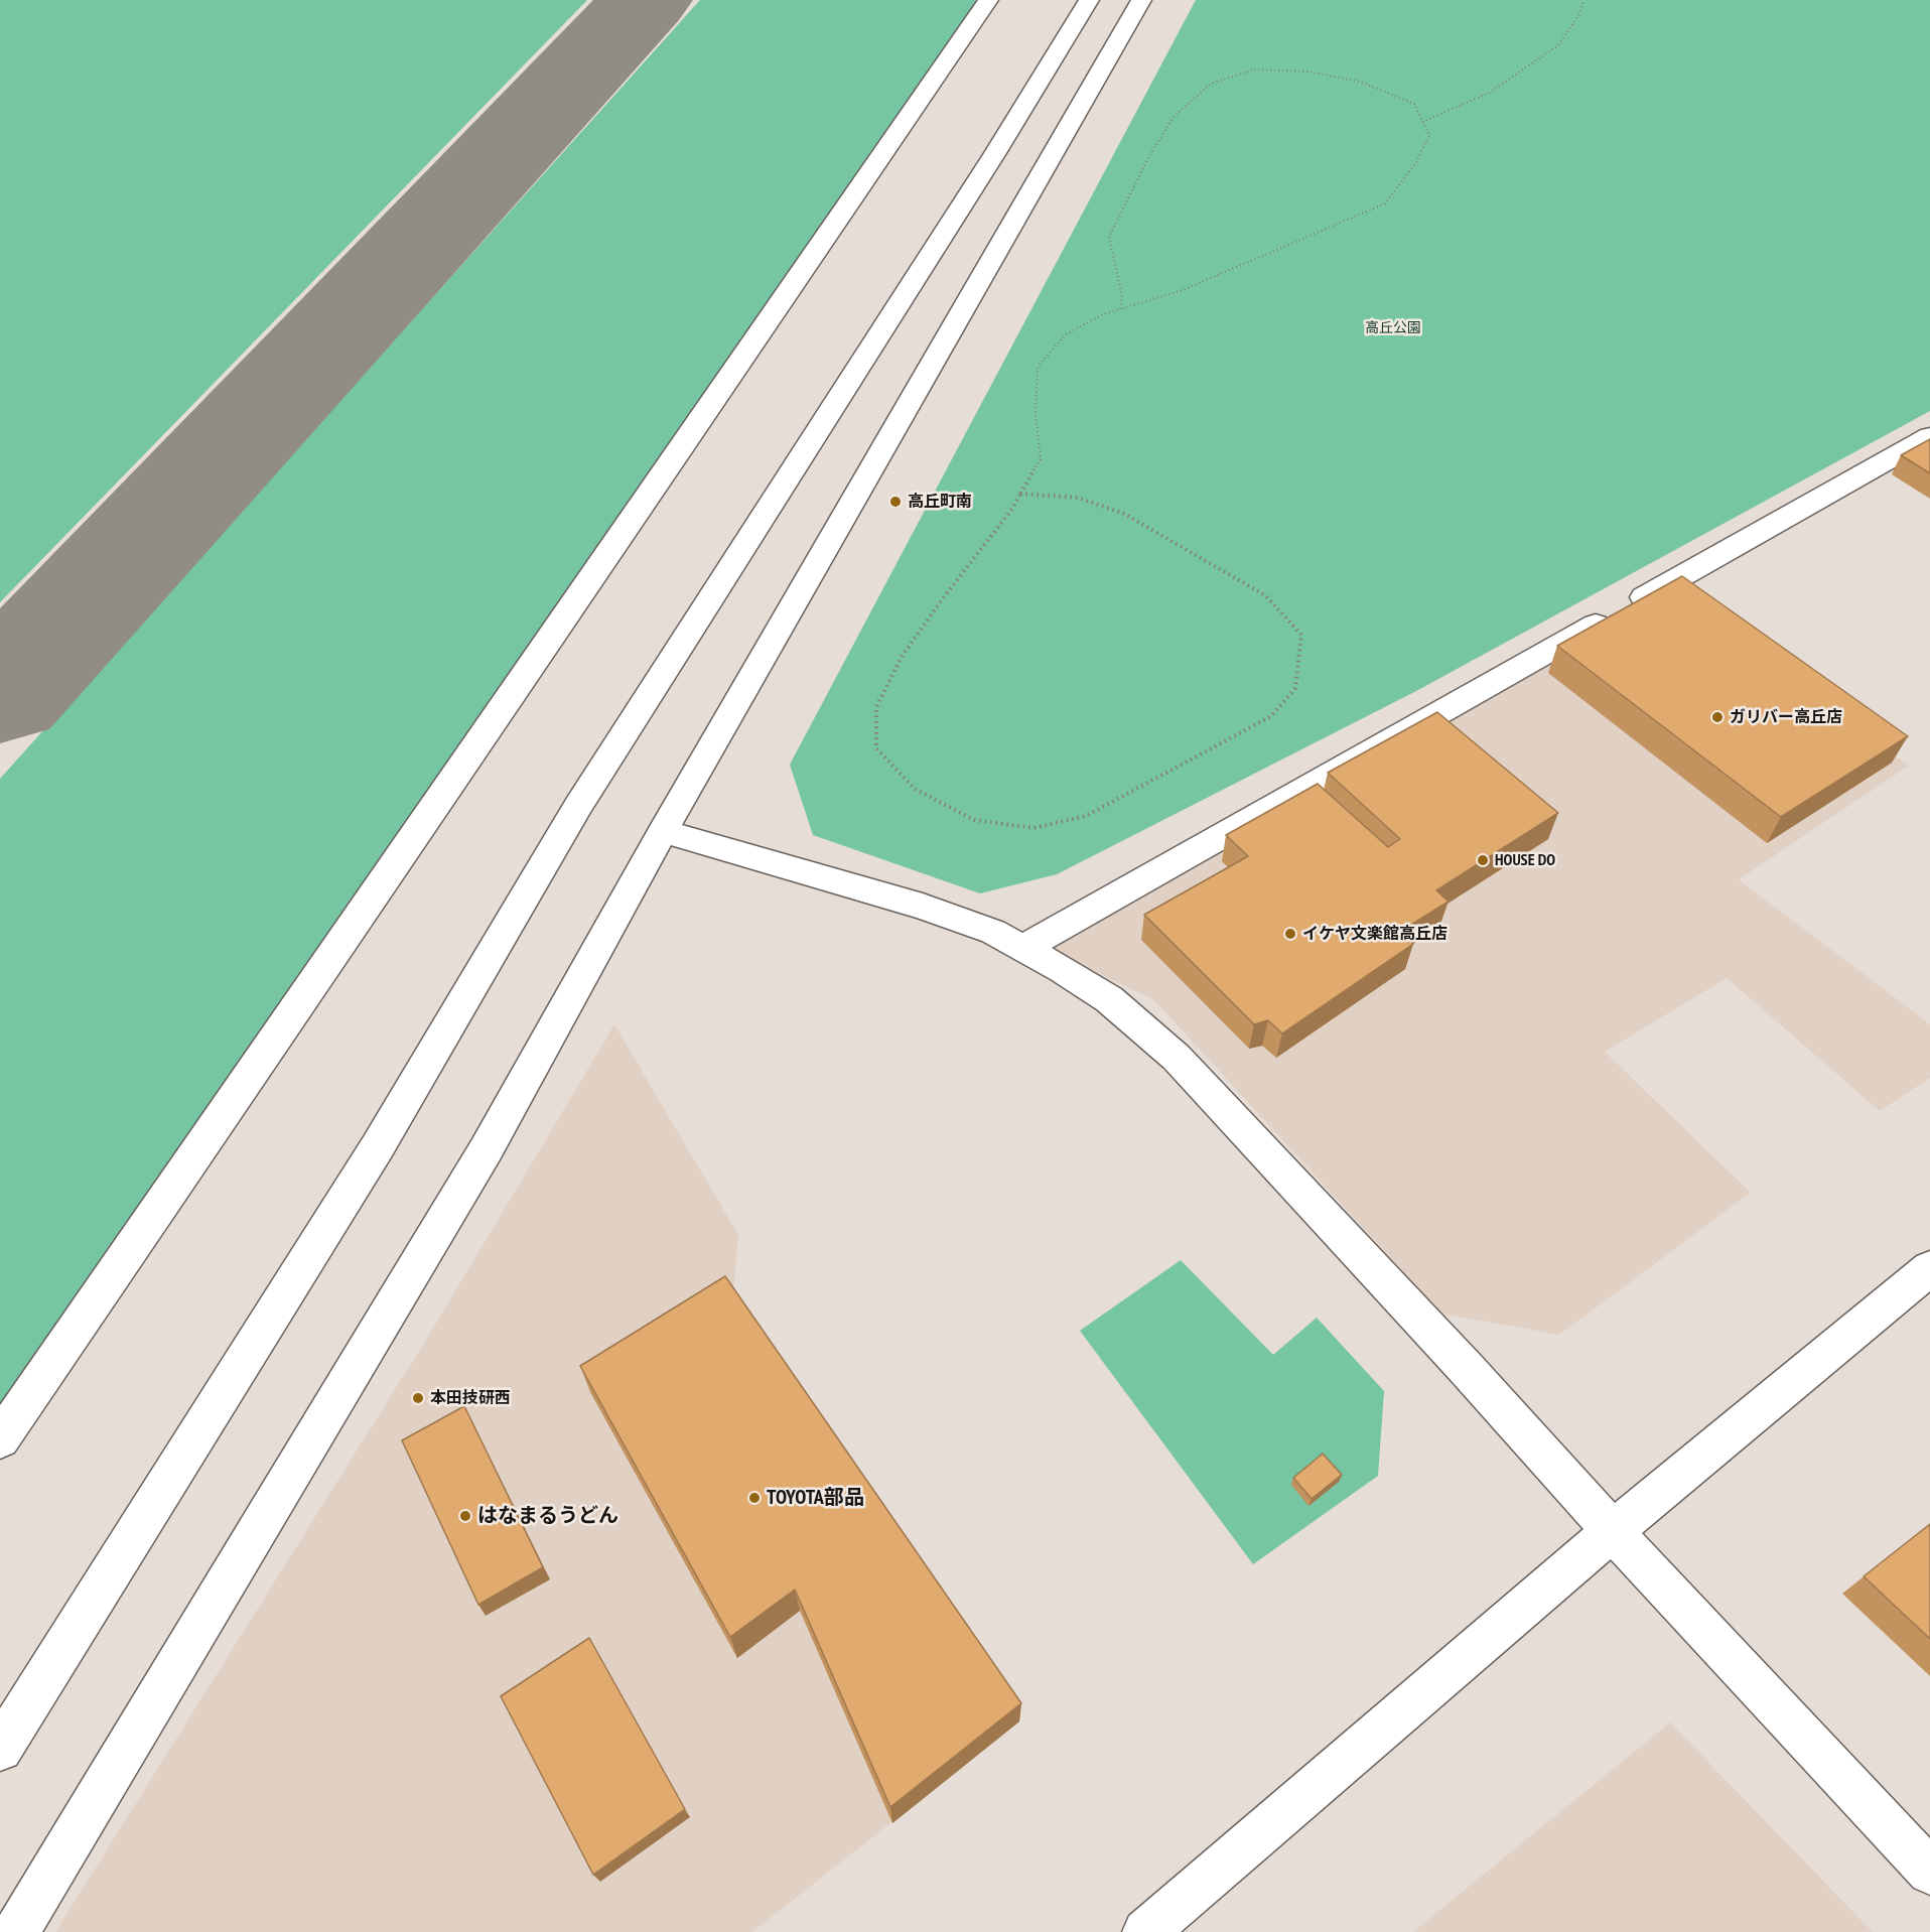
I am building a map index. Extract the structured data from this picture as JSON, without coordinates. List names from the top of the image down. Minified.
{"parks":["高丘公園"],"places":["高丘町南","ガリバー高丘店","HOUSE DO","イケヤ文楽館高丘店","本田技研西","TOYOTA部品","はなまるうどん"]}
